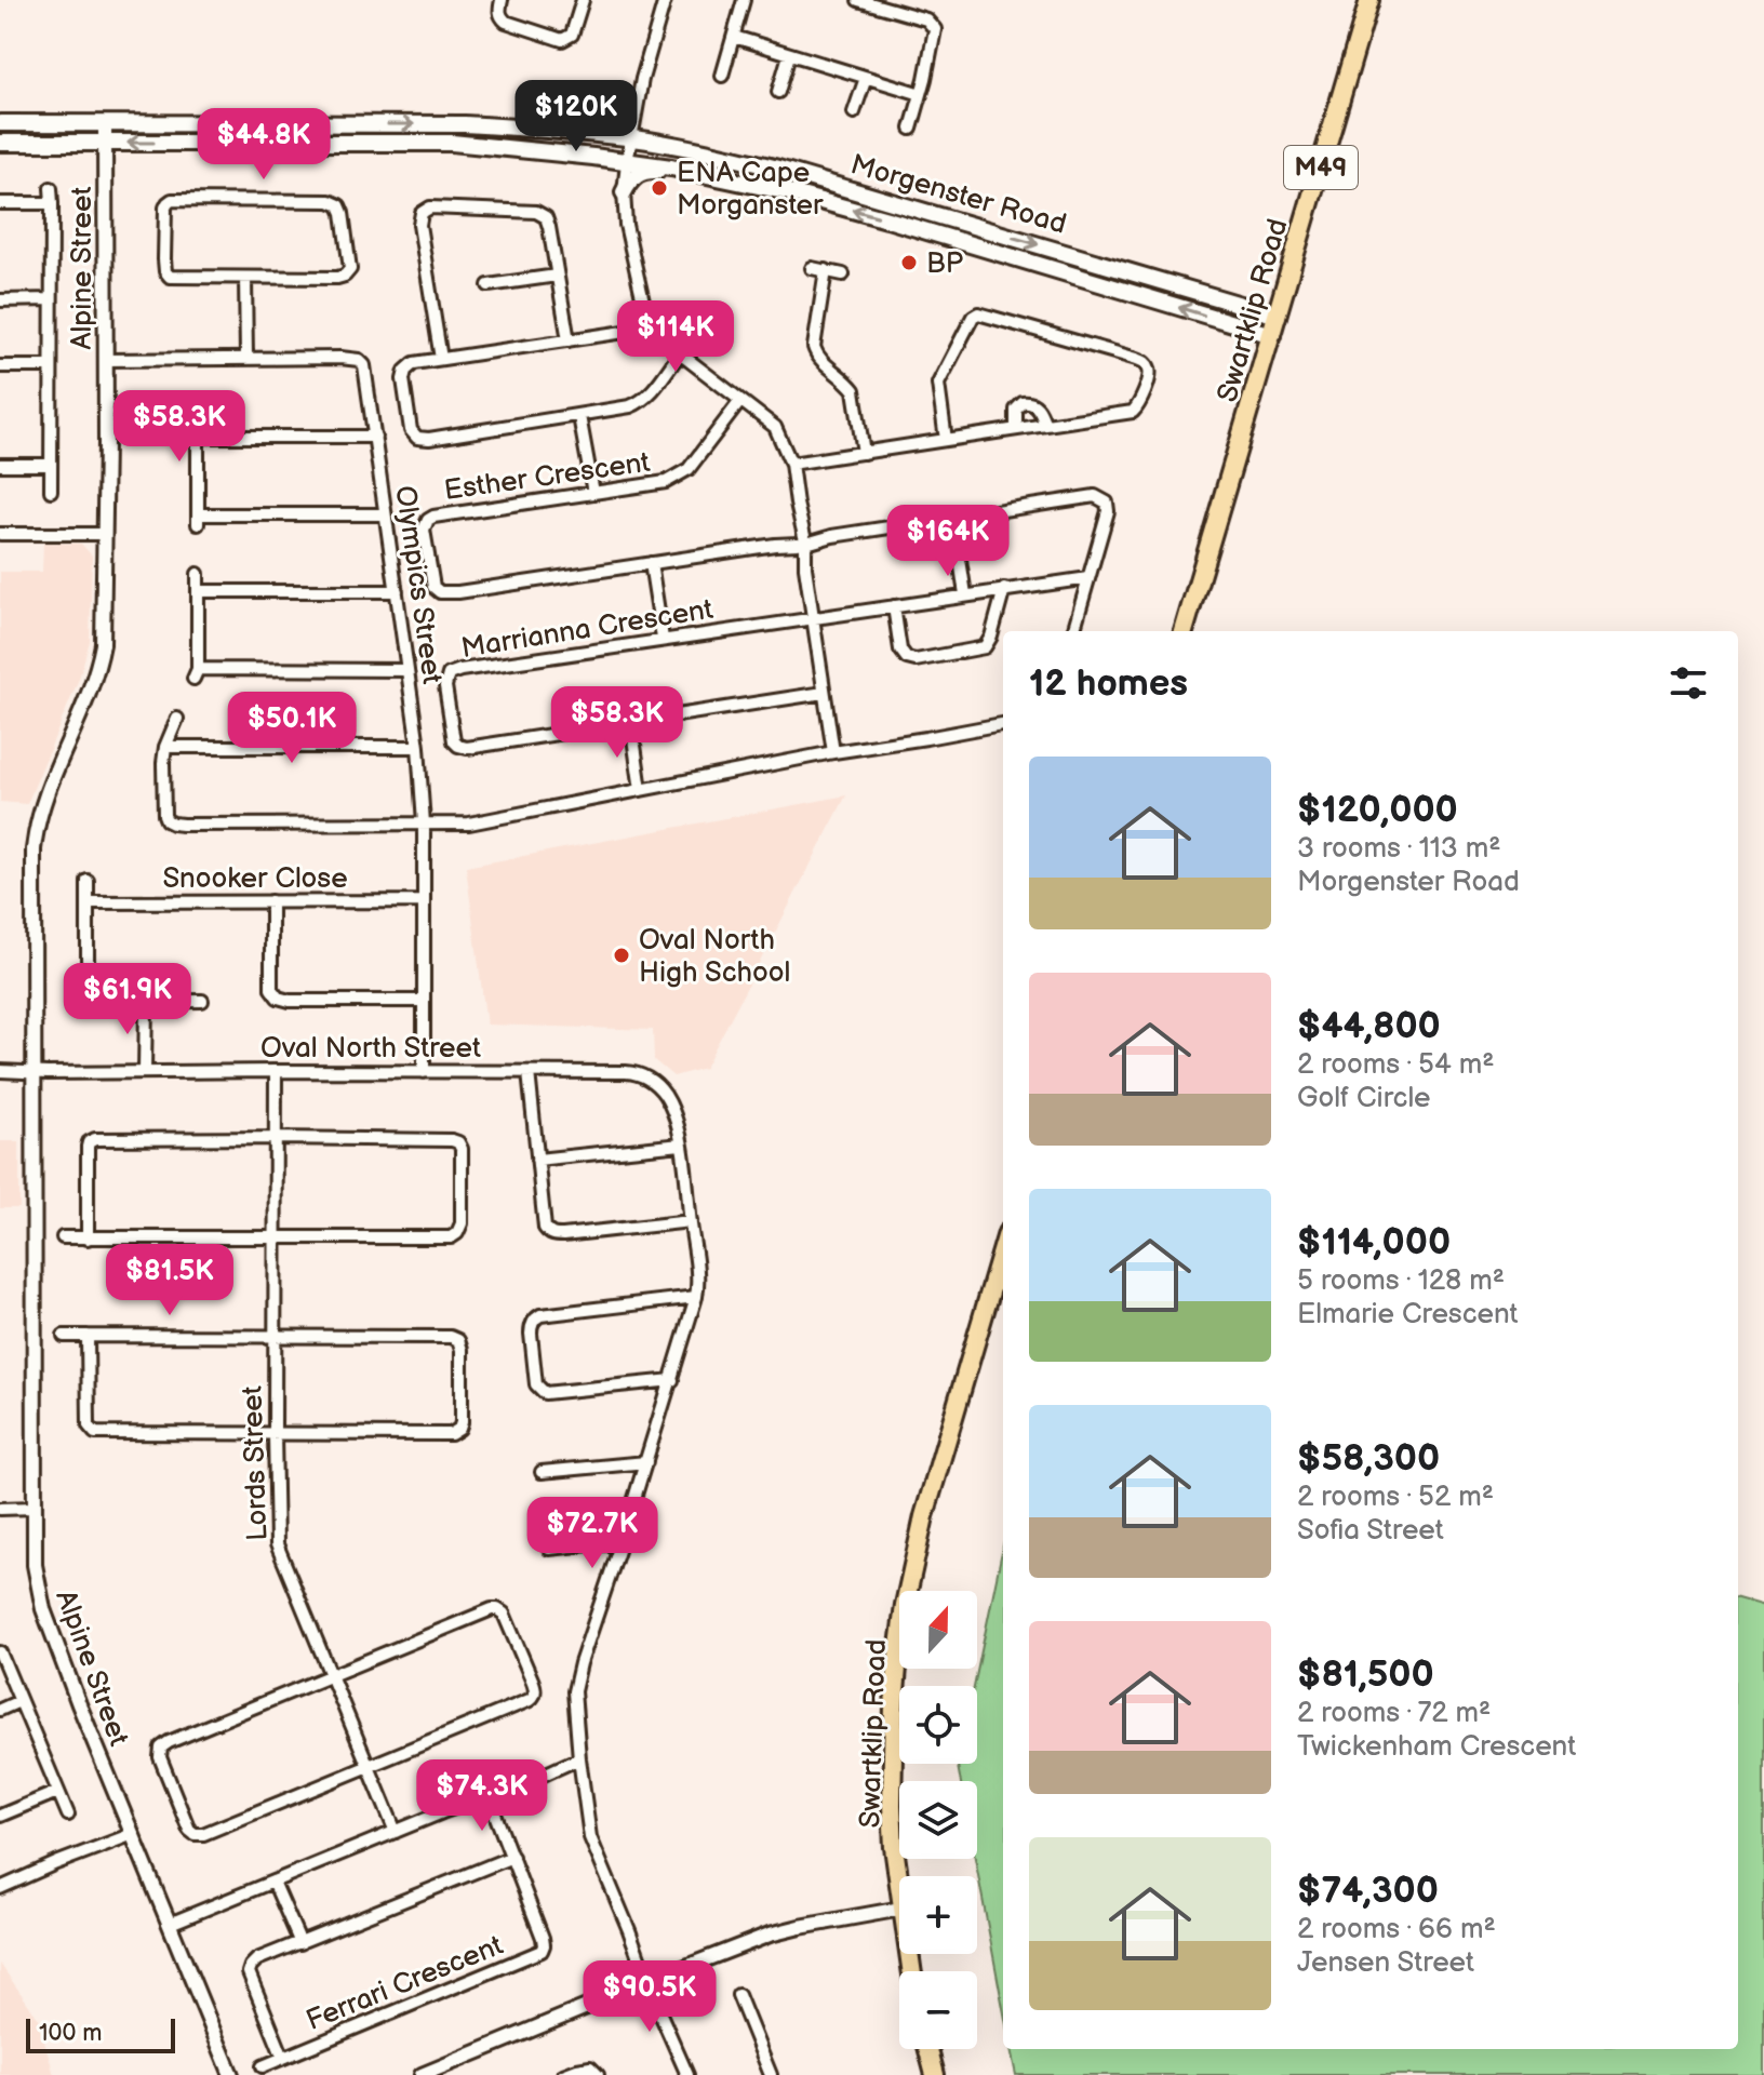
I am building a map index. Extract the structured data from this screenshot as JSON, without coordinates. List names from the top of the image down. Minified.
{"streets":{"main road":["M49","Morgenster Road","Swartklip Road"],"street":["Alpine Street","Esther Crescent","Olympics Street","Marrianna Crescent","Snooker Close","Oval North Street","Lords Street","Ferrari Crescent"]},"crossings":[["Morgenster Road","Alpine Street"],["Morgenster Road","Swartklip Road"],["Alpine Street","Olympics Street"],["Alpine Street","Oval North Street"],["Esther Crescent","Marrianna Crescent"],["Olympics Street","Snooker Close"],["Olympics Street","Oval North Street"],["Oval North Street","Lords Street"]],"places":["ENA Cape Morganster","BP","Oval North High School"],"scale_bar":"100 m","north":"top","page":{"price":["$120K","$44.8K","$114K","$58.3K","$164K","$58.3K","$50.1K","$61.9K","$81.5K","$72.7K","$74.3K","$90.5K"],"heading":"12 homes","list":[{"name":"$120,000","note":"3 rooms · 113 m² · Morgenster Road"},{"name":"$44,800","note":"2 rooms · 54 m² · Golf Circle"},{"name":"$114,000","note":"5 rooms · 128 m² · Elmarie Crescent"},{"name":"$58,300","note":"2 rooms · 52 m² · Sofia Street"},{"name":"$81,500","note":"2 rooms · 72 m² · Twickenham Crescent"},{"name":"$74,300","note":"2 rooms · 66 m² · Jensen Street"}],"map_buttons":["+","−"],"scale":"100 m"}}
